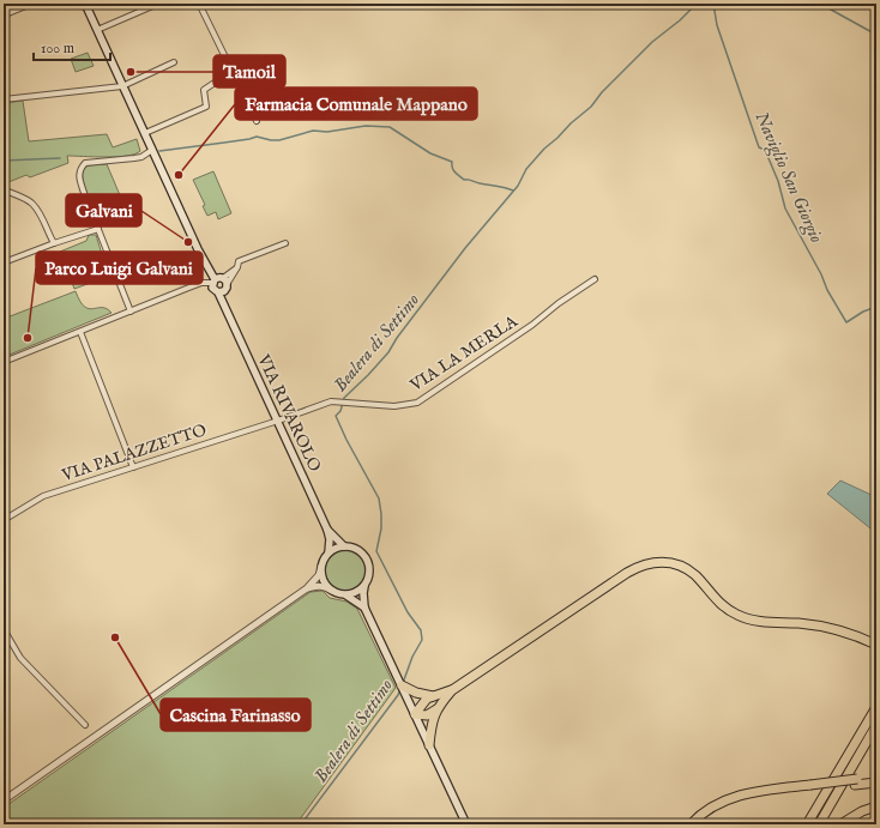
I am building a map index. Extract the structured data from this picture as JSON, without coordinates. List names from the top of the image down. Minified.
{"streets":{"main road":["VIA RIVAROLO"],"street":["VIA LA MERLA","VIA PALAZZETTO"]},"crossings":[["VIA LA MERLA","VIA RIVAROLO"],["VIA LA MERLA","VIA PALAZZETTO"],["VIA RIVAROLO","VIA PALAZZETTO"]],"water":["Naviglio San Giorgio","Bealera di Settimo"],"places":["Tamoil","Farmacia Comunale Mappano","Galvani","Parco Luigi Galvani","Cascina Farinasso"],"scale_bar":"100 m"}
